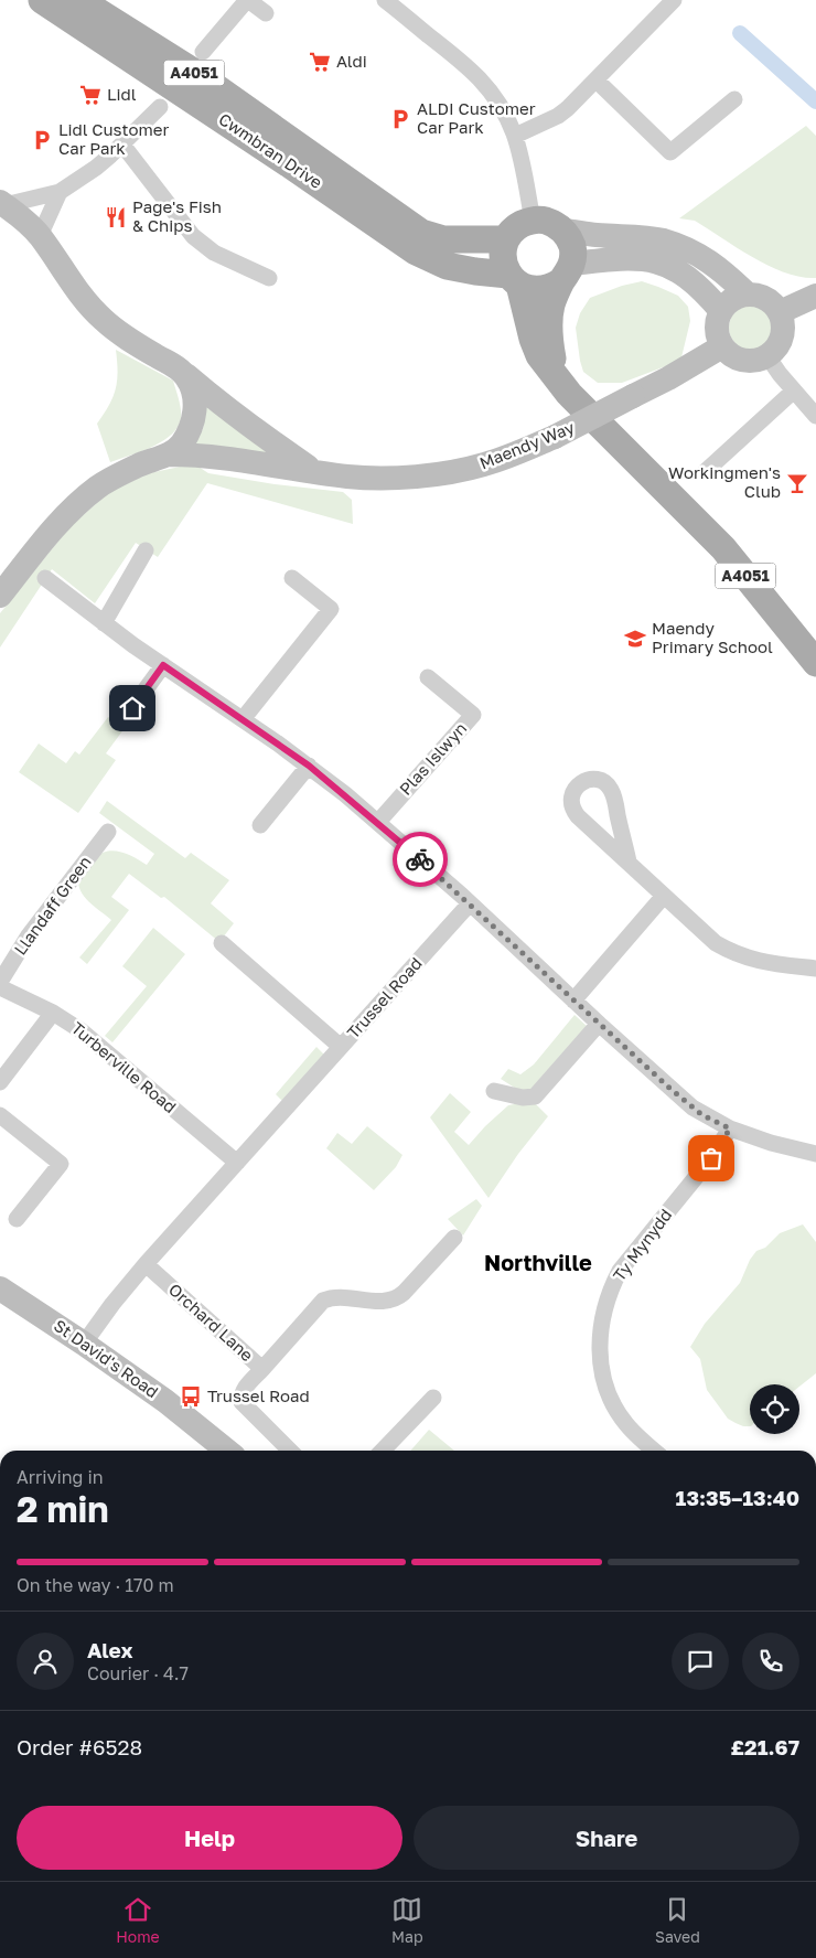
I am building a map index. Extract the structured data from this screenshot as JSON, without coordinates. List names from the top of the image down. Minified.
{"streets":{"main road":["A4051","Cwmbran Drive"],"street":["Maendy Way","Plas Islwyn","Llandaff Green","Trussel Road","Turberville Road","Ty Mynydd","Orchard Lane","St David's Road"]},"crossings":[["A4051","Cwmbran Drive"],["Cwmbran Drive","Maendy Way"],["Trussel Road","Turberville Road"],["Trussel Road","Orchard Lane"],["Trussel Road","St David's Road"]],"districts":["Northville"],"places":{"supermarket":["Aldi","Lidl"],"parking":["ALDI Customer Car Park","Lidl Customer Car Park"],"restaurant":["Page's Fish & Chips"],"bar":["Workingmen's Club"],"school or university":["Maendy Primary School"],"bus stop":["Trussel Road"]},"page":{"heading":["2 min","Arriving in","13:35–13:40"],"panel":["Alex","Courier · 4.7","Order #6528","£21.67"],"bar":"On the way · 170 m","buttons":["Help","Share"],"tabs":["Home","Map","Saved"]}}
